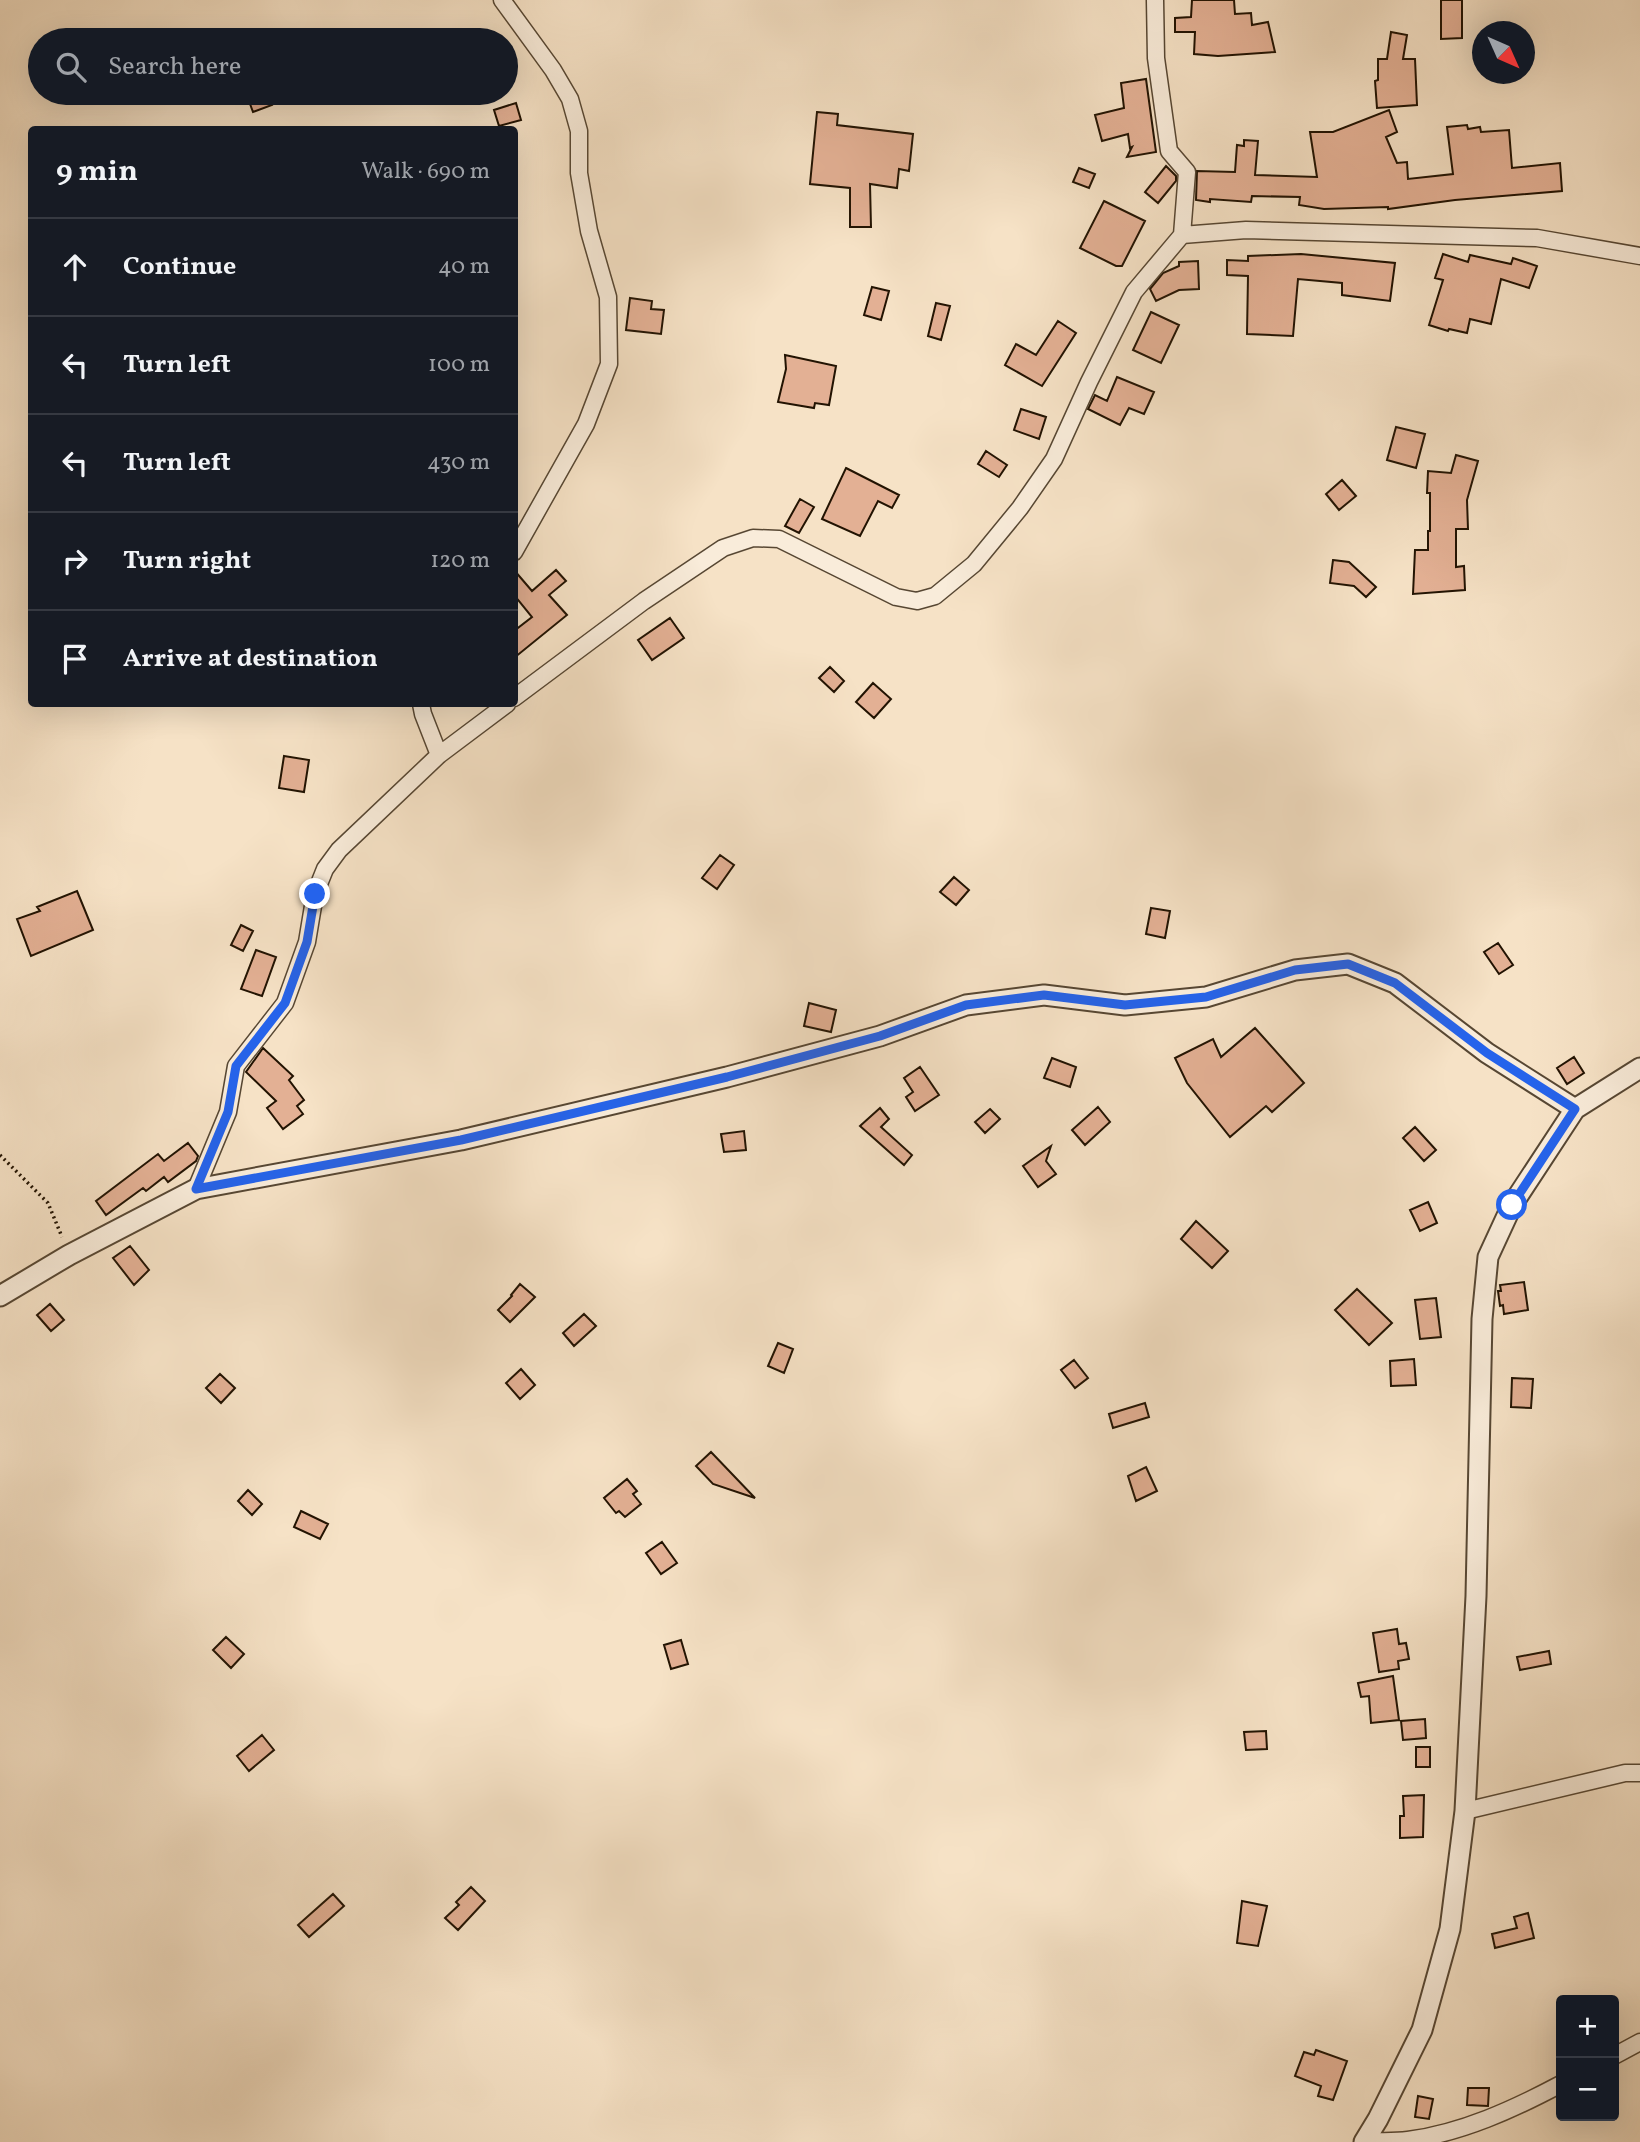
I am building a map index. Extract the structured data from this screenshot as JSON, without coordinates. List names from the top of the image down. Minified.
{"north":"bottom right","page":{"search":"Search here","heading":["9 min","Walk · 690 m"],"list":[["Continue","40 m"],["Turn left","100 m"],["Turn left","430 m"],["Turn right","120 m"],"Arrive at destination"],"map_buttons":["+","−"]}}
